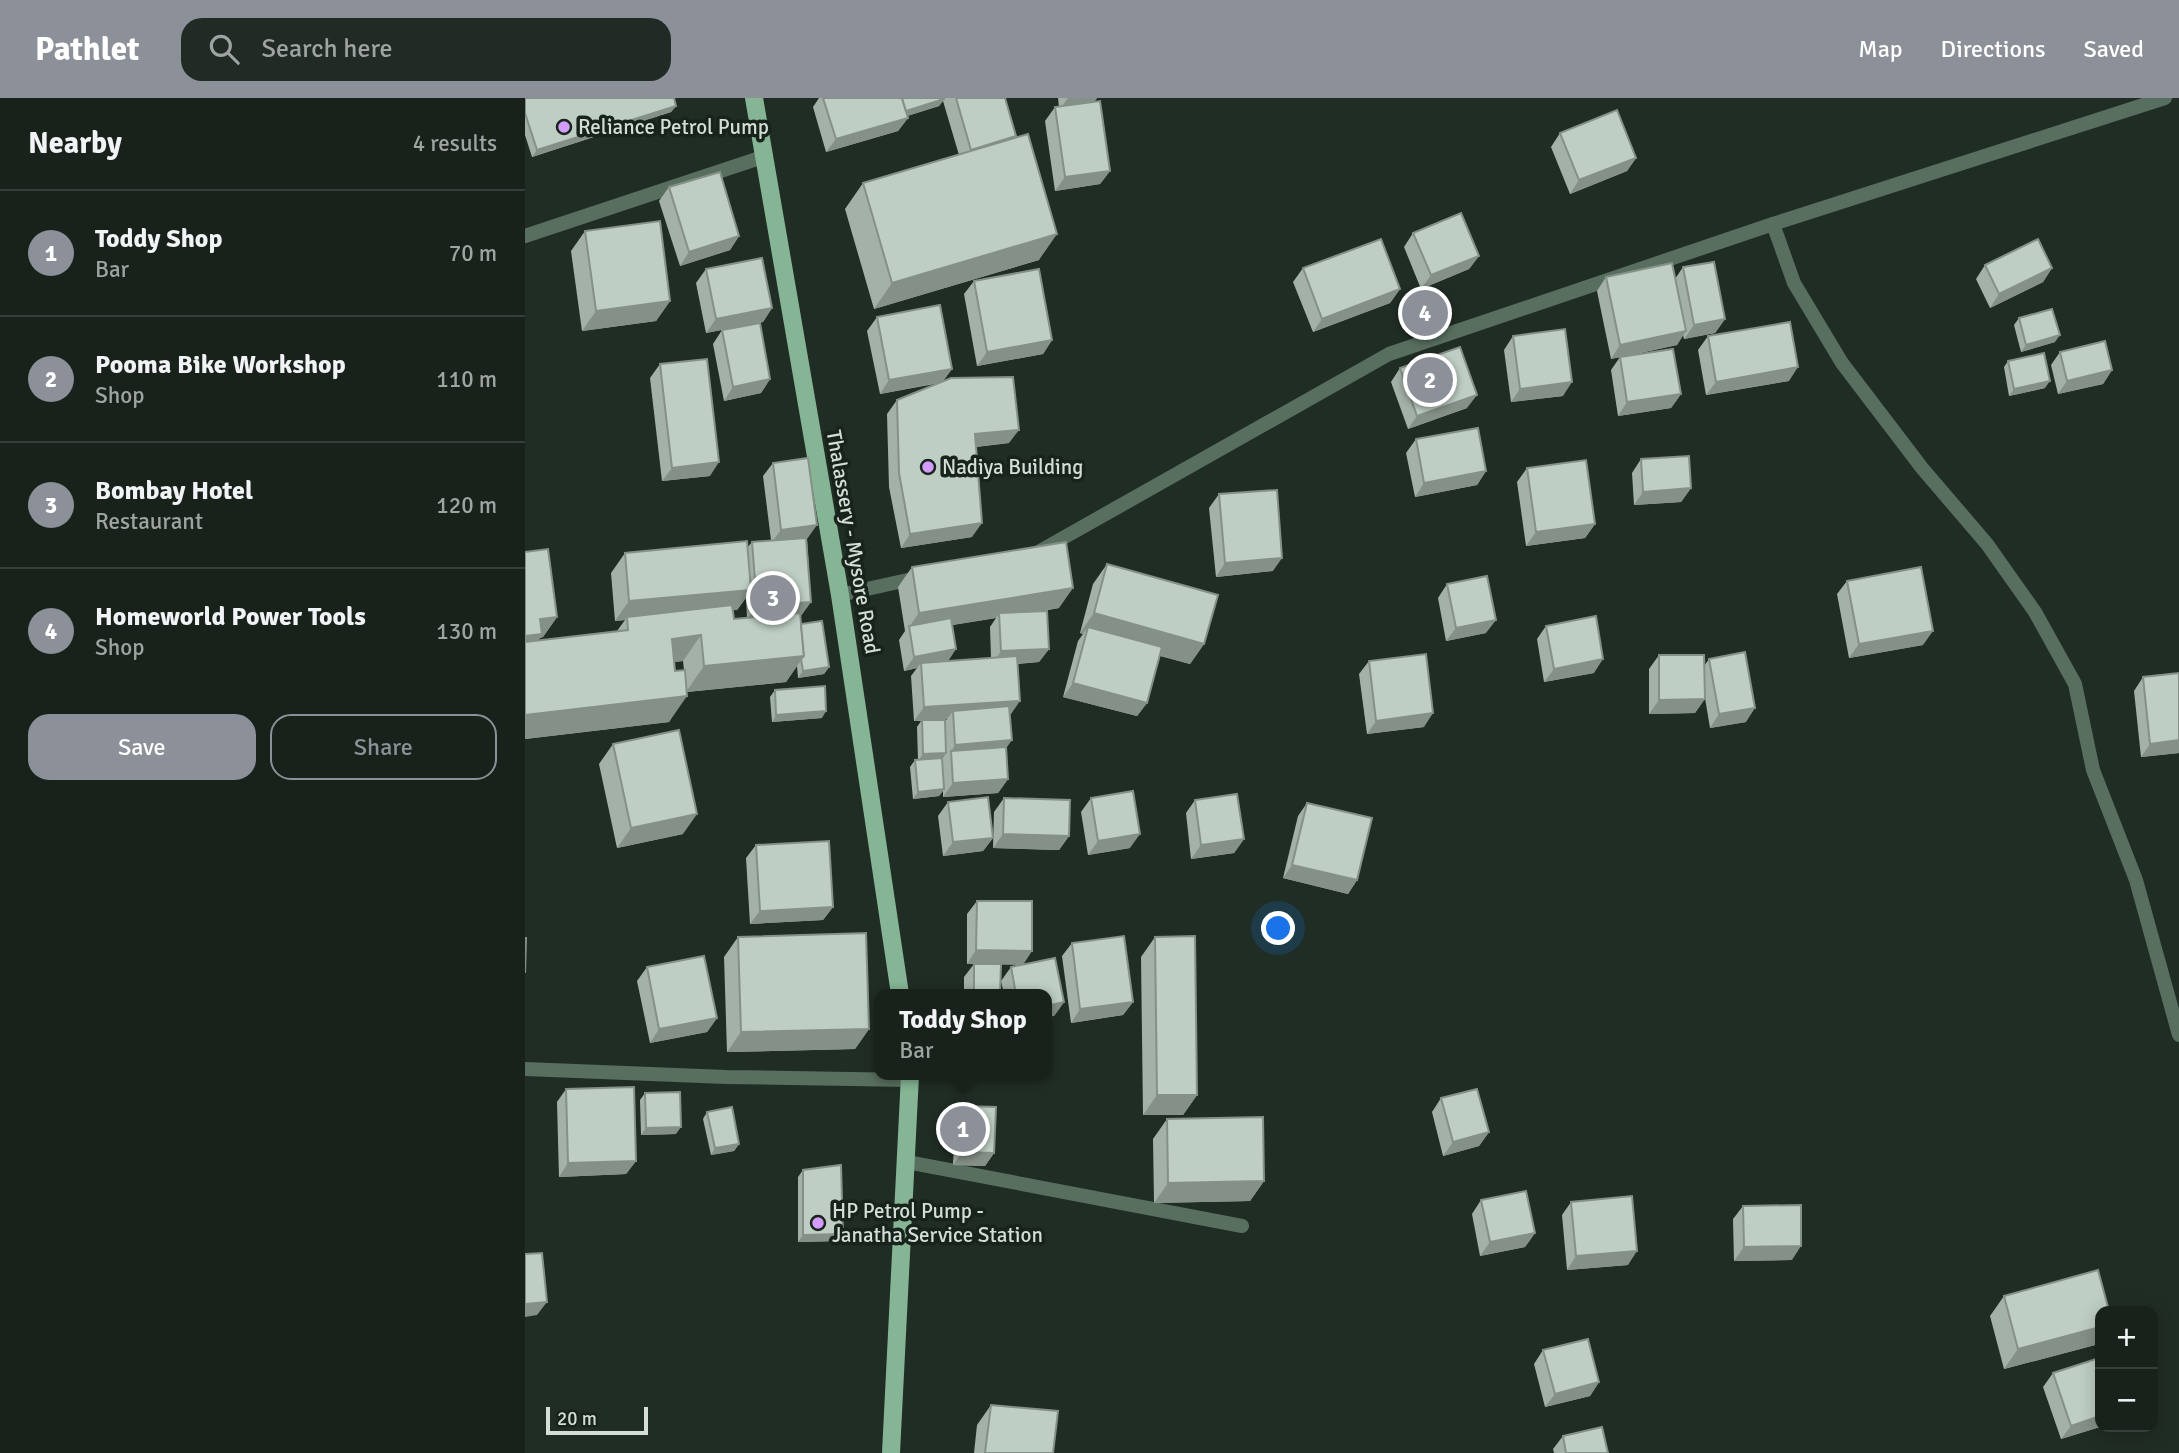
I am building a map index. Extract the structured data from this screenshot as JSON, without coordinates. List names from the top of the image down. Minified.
{"streets":{"main road":["Thalassery - Mysore Road"]},"places":["Reliance Petrol Pump","Nadiya Building","HP Petrol Pump - Janatha Service Station"],"scale_bar":"20 m","page":{"header":"Pathlet","search":"Search here","nav":["Map","Directions","Saved"],"heading":["Nearby","4 results"],"list":[{"mark":"1","name":"Toddy Shop","note":"Bar","value":"70 m"},{"mark":"2","name":"Pooma Bike Workshop","note":"Shop","value":"110 m"},{"mark":"3","name":"Bombay Hotel","note":"Restaurant","value":"120 m"},{"mark":"4","name":"Homeworld Power Tools","note":"Shop","value":"130 m"}],"pins":["4","2","3","1"],"buttons":["Save","Share"],"popup":["Toddy Shop","Bar"],"map_buttons":["+","−"],"scale":"20 m"}}
